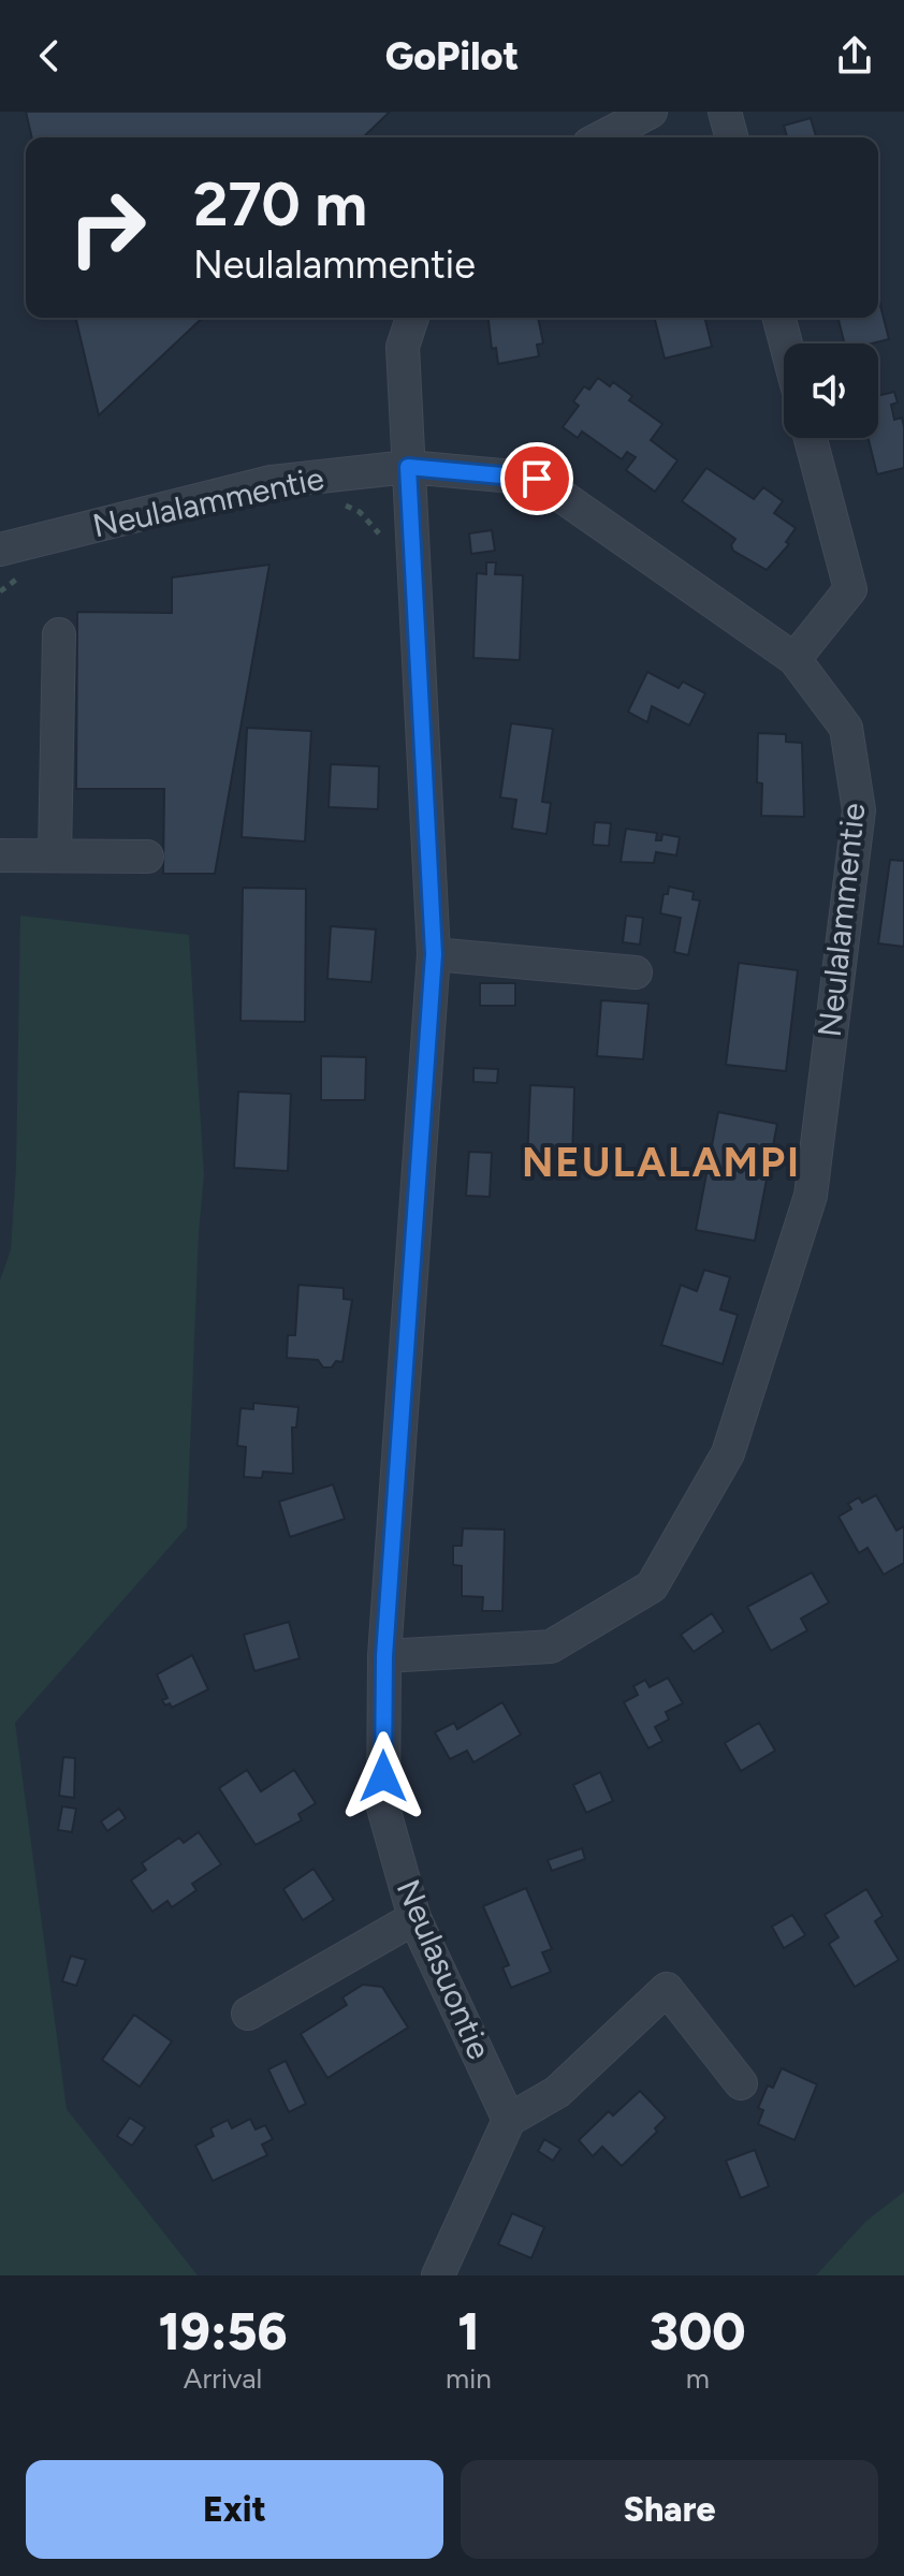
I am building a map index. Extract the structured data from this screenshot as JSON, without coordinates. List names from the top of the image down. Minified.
{"streets":{"street":["Neulalammentie","Neulasuontie"]},"crossings":[["Neulalammentie","Neulasuontie"]],"districts":["NEULALAMPI"],"page":{"header":"GoPilot","turn":["270 m","Neulalammentie"],"eta":["19:56","Arrival","1","min","300","m"],"buttons":["Exit","Share"]}}
